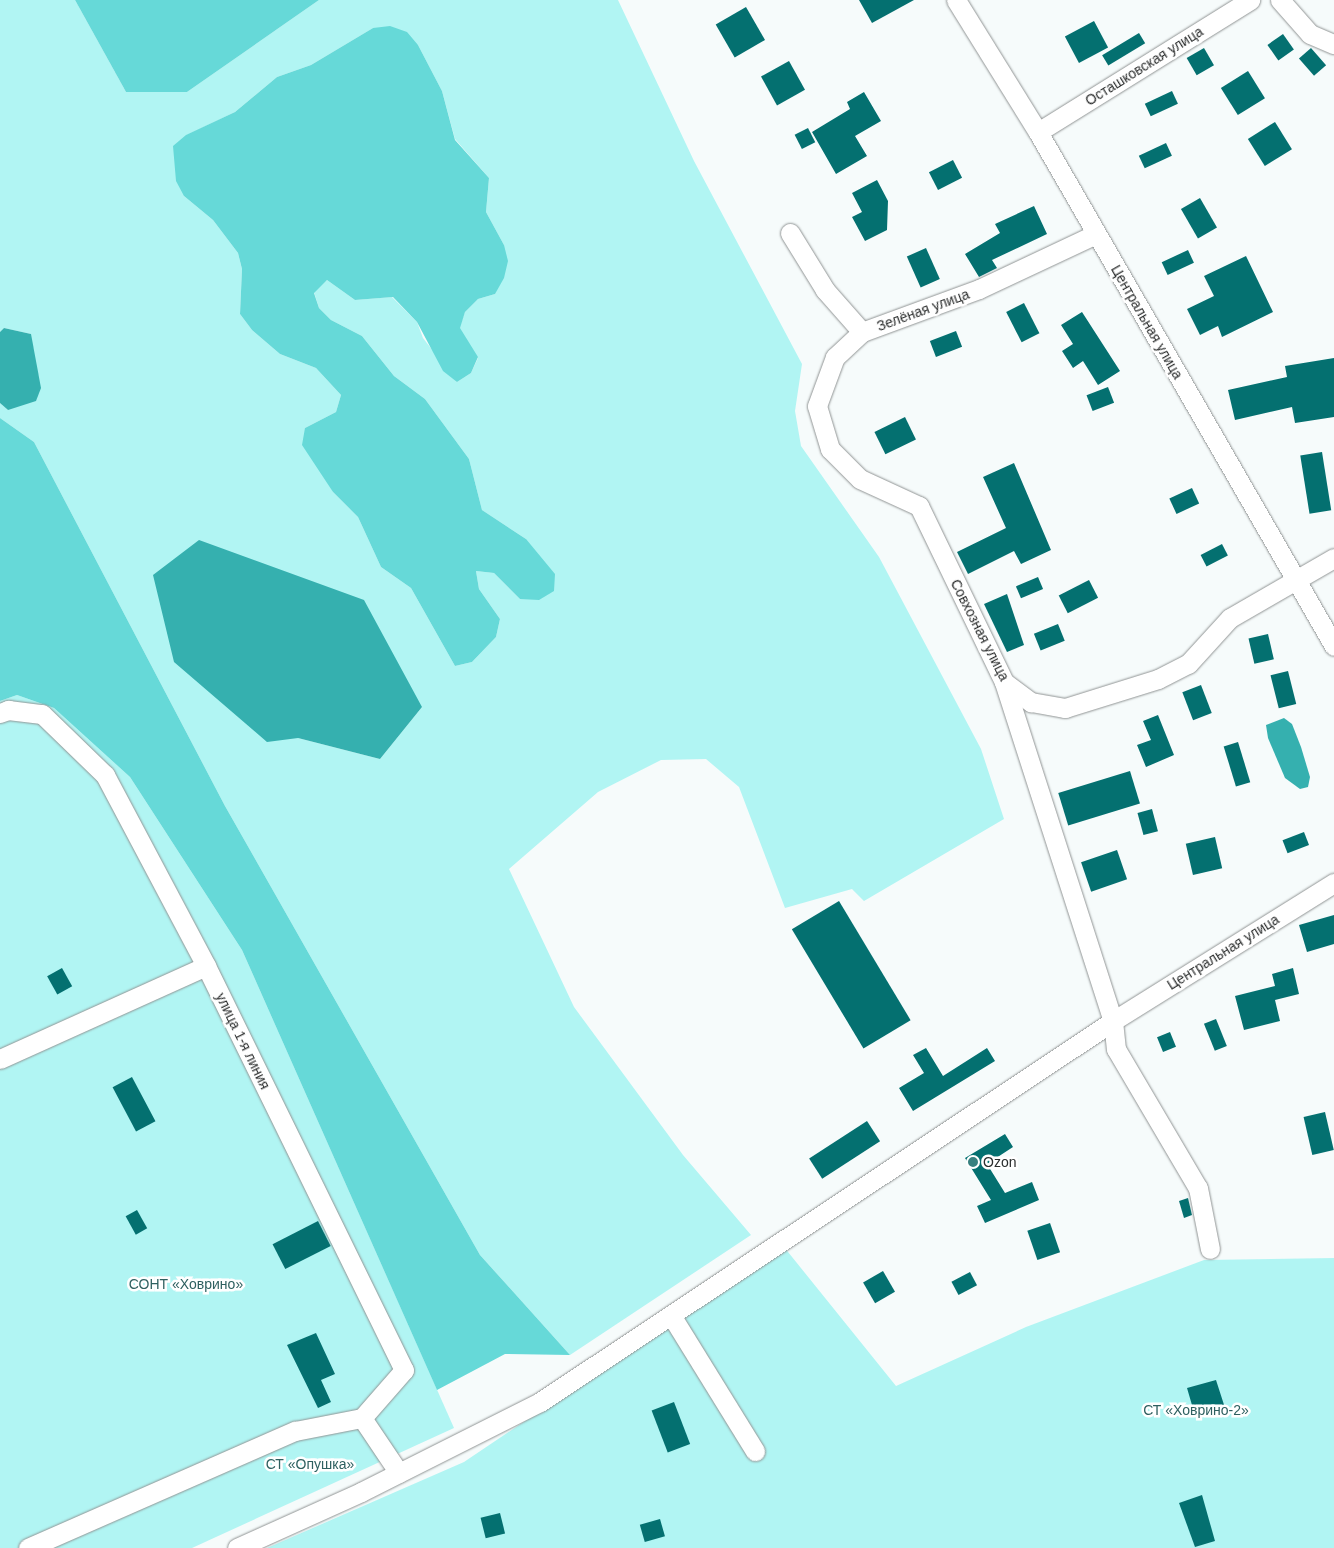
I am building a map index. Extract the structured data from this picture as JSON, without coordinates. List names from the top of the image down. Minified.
{"streets":{"street":["Осташковская улица","Зелёная улица","Центральная улица","Совхозная улица","улица 1-я линия"]},"crossings":[["Осташковская улица","Центральная улица"],["Зелёная улица","Центральная улица"],["Зелёная улица","Совхозная улица"],["Центральная улица","Совхозная улица"]],"parks":["СОНТ «Ховрино»","СТ «Ховрино-2»","СТ «Опушка»"],"places":["Ozon"]}
